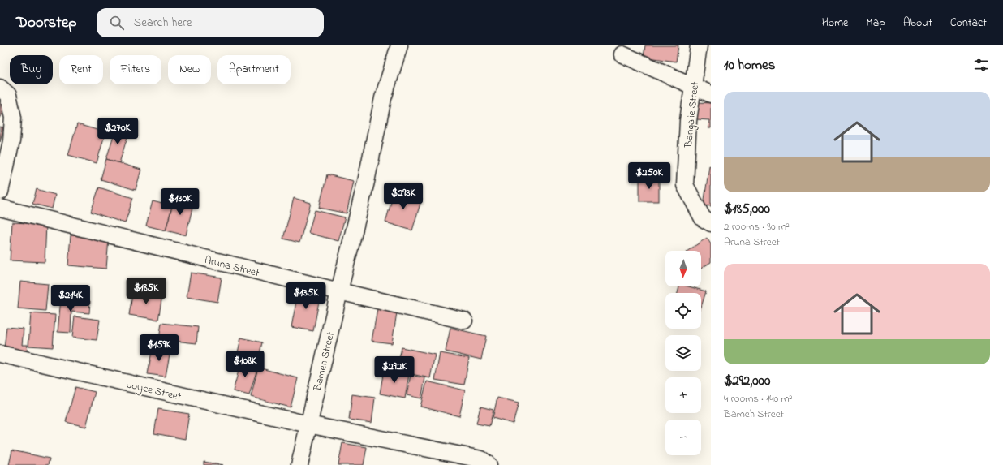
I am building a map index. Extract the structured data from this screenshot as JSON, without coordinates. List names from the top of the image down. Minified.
{"streets":{"street":["Bangalie Street","Aruna Street","Bameh Street","Joyce Street"]},"crossings":[["Aruna Street","Bameh Street"],["Bameh Street","Joyce Street"]],"north":"bottom","page":{"header":"Doorstep","search":"Search here","nav":["Home","Map","About","Contact"],"heading":"10 homes","chip":["Buy","Rent","Filters","New","Apartment"],"list":[{"name":"$185,000","note":"2 rooms · 80 m² · Aruna Street"},{"name":"$292,000","note":"4 rooms · 140 m² · Bameh Street"}],"price":["$270K","$250K","$293K","$130K","$185K","$135K","$214K","$159K","$108K","$292K"],"map_buttons":["+","−"]}}
